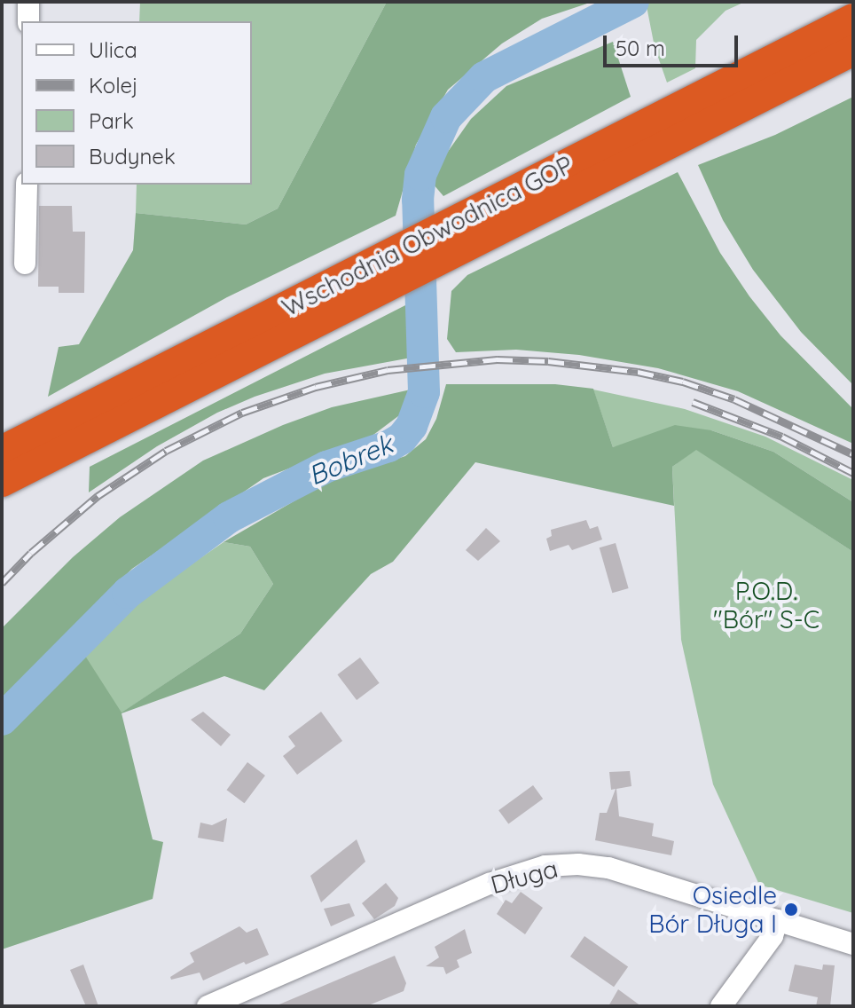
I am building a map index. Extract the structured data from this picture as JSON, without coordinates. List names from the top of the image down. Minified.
{"streets":{"highway":["Wschodnia Obwodnica GOP"],"street":["Długa"]},"water":["Bobrek"],"parks":["P.O.D. \"Bór\" S-C"],"places":["Osiedle Bór Długa I"],"legend":["Ulica","Kolej","Park","Budynek"],"scale_bar":"50 m"}
